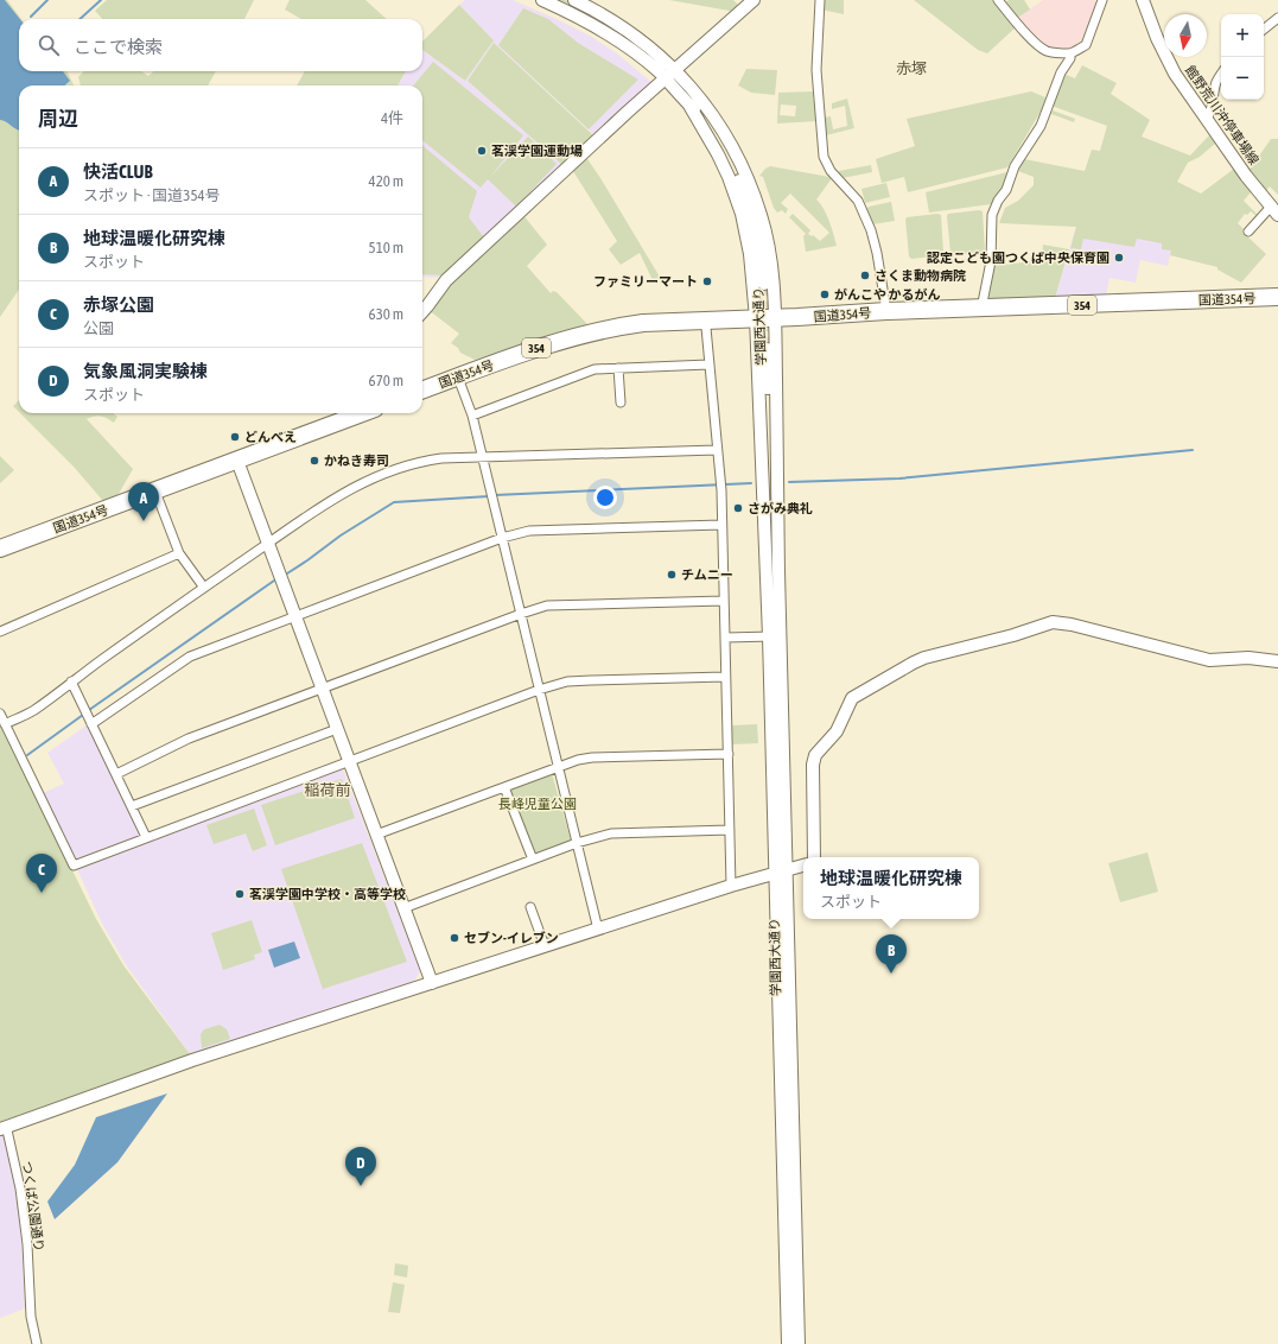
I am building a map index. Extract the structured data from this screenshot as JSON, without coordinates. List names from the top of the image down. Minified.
{"streets":{"highway":["国道354号","354"],"main road":["館野荒川沖停車場線","学園西大通り"],"street":["つくば公園通り"]},"crossings":[["国道354号","学園西大通り"]],"districts":["赤塚","稲荷前"],"parks":["長峰児童公園"],"places":["茗渓学園運動場","認定こども園つくば中央保育園","さくま動物病院","ファミリーマート","がんこや かるがん","どんべえ","かねき寿司","さがみ典礼","チムニー","茗渓学園中学校・高等学校","セブン-イレブン"],"north":"bottom","page":{"map_buttons":["+","−"],"search":"ここで検索","heading":["周辺","4件"],"list":[{"mark":"A","name":"快活CLUB","note":"スポット · 国道354号","value":"420 m"},{"mark":"B","name":"地球温暖化研究棟","note":"スポット","value":"510 m"},{"mark":"C","name":"赤塚公園","note":"公園","value":"630 m"},{"mark":"D","name":"気象風洞実験棟","note":"スポット","value":"670 m"}],"pins":["A","C","B","D"],"popup":["地球温暖化研究棟","スポット"]}}
